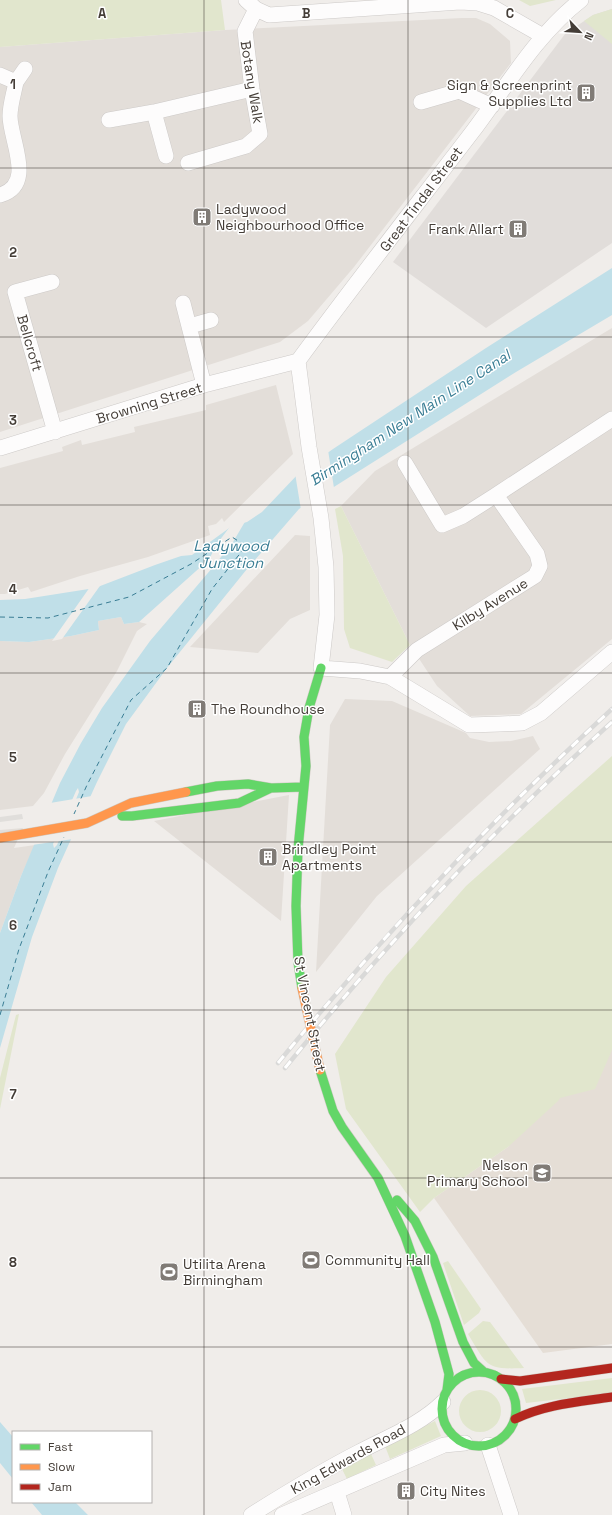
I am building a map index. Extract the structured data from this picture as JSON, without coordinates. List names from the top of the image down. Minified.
{"streets":{"street":["Botany Walk","Great Tindal Street","Bellcroft","Browning Street","Kilby Avenue","St Vincent Street","King Edwards Road"]},"crossings":[["Great Tindal Street","Browning Street"],["Great Tindal Street","St Vincent Street"],["Bellcroft","Browning Street"],["Browning Street","St Vincent Street"],["St Vincent Street","King Edwards Road"]],"water":["Birmingham New Main Line Canal","Ladywood Junction"],"places":{"building":["Sign & Screenprint Supplies Ltd","Ladywood Neighbourhood Office","Frank Allart","The Roundhouse","Brindley Point Apartments","City Nites"],"school or university":["Nelson Primary School"],"sports":["Community Hall","Utilita Arena Birmingham"]},"legend":["Fast","Slow","Jam"],"north":"bottom right","grid":{"columns":["A","B","C"],"rows":["1","2","3","4","5","6","7","8"]}}
